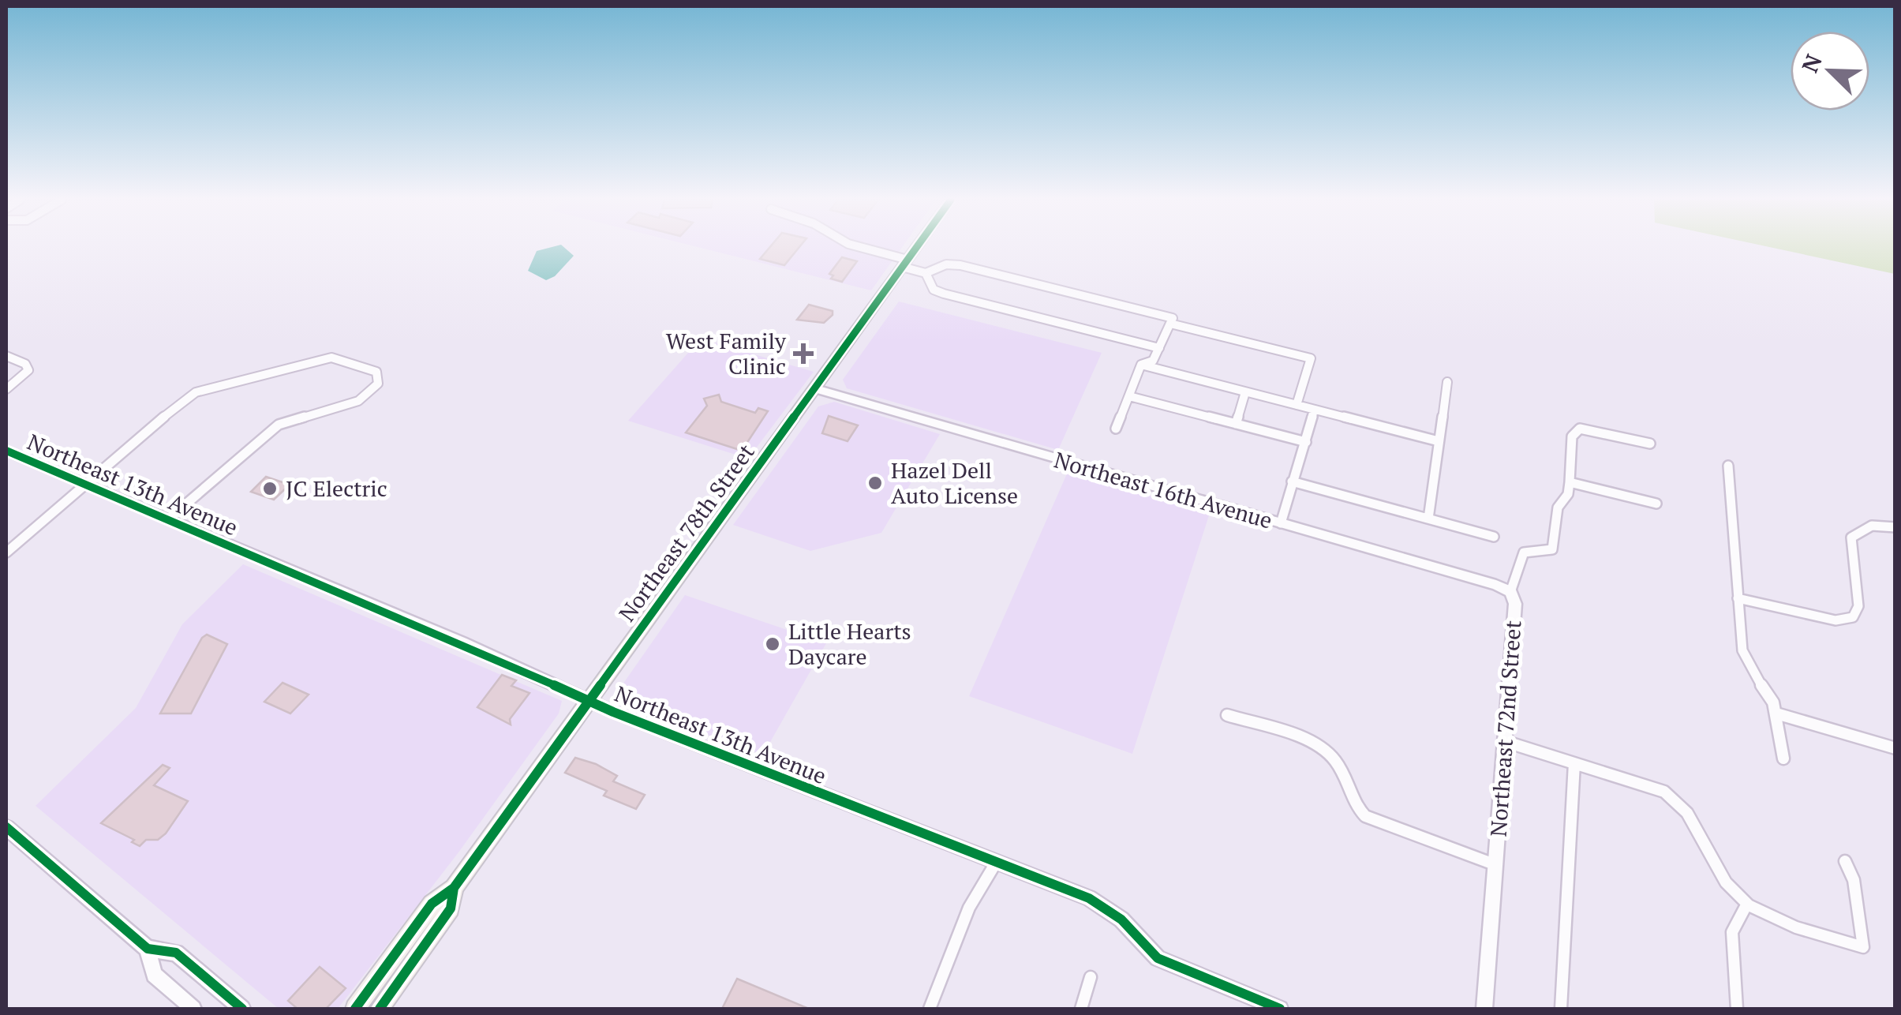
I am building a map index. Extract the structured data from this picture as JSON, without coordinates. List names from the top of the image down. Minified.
{"streets":{"main road":["Northeast 78th Street"],"street":["Northeast 13th Avenue","Northeast 16th Avenue","Northeast 72nd Street"]},"crossings":[["Northeast 13th Avenue","Northeast 78th Street"],["Northeast 16th Avenue","Northeast 78th Street"],["Northeast 16th Avenue","Northeast 72nd Street"]],"places":{"health":["West Family Clinic"],"other":["Hazel Dell Auto License","JC Electric","Little Hearts Daycare"]},"north":"top left"}
